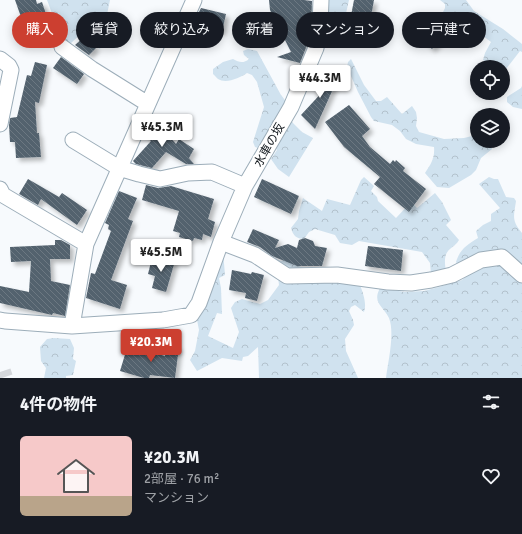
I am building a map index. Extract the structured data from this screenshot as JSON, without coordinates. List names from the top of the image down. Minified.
{"streets":{"street":["水車の坂"]},"page":{"chip":["購入","賃貸","絞り込み","新着","マンション","一戸建て"],"price":["¥44.3M","¥45.3M","¥45.5M","¥20.3M"],"heading":"4件の物件","list":[{"name":"¥20.3M","note":"2部屋 · 76 m² · マンション"}]}}
